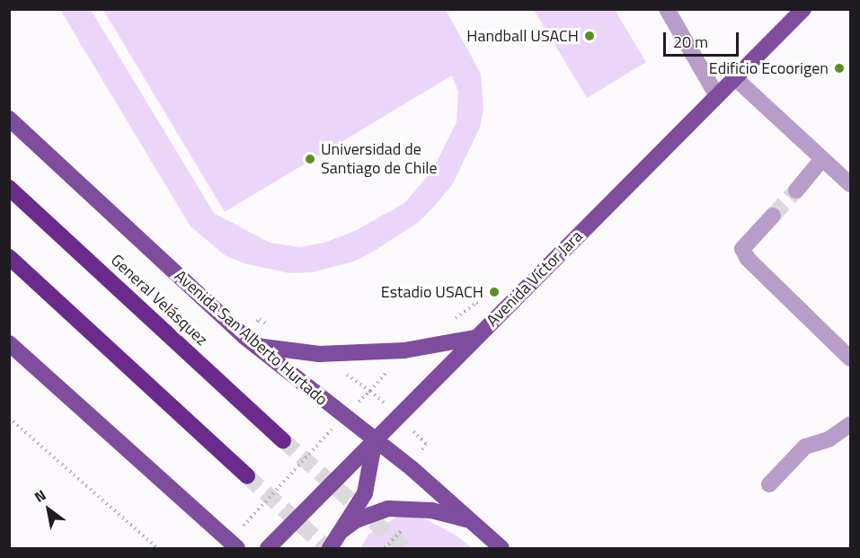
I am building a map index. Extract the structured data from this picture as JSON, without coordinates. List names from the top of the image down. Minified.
{"streets":{"highway":["General Velásquez"],"main road":["Avenida Víctor Jara","Avenida San Alberto Hurtado"]},"crossings":[["Avenida Víctor Jara","Avenida San Alberto Hurtado"]],"places":["Handball USACH","Edificio Ecoorigen","Universidad de Santiago de Chile","Estadio USACH"],"scale_bar":"20 m","north":"top left"}
